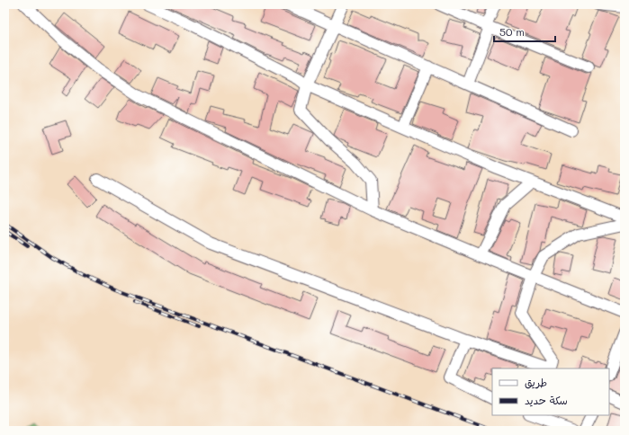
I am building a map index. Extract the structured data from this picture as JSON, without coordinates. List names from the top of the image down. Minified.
{"legend":["طريق","سكة حديد"],"scale_bar":"50 m"}
